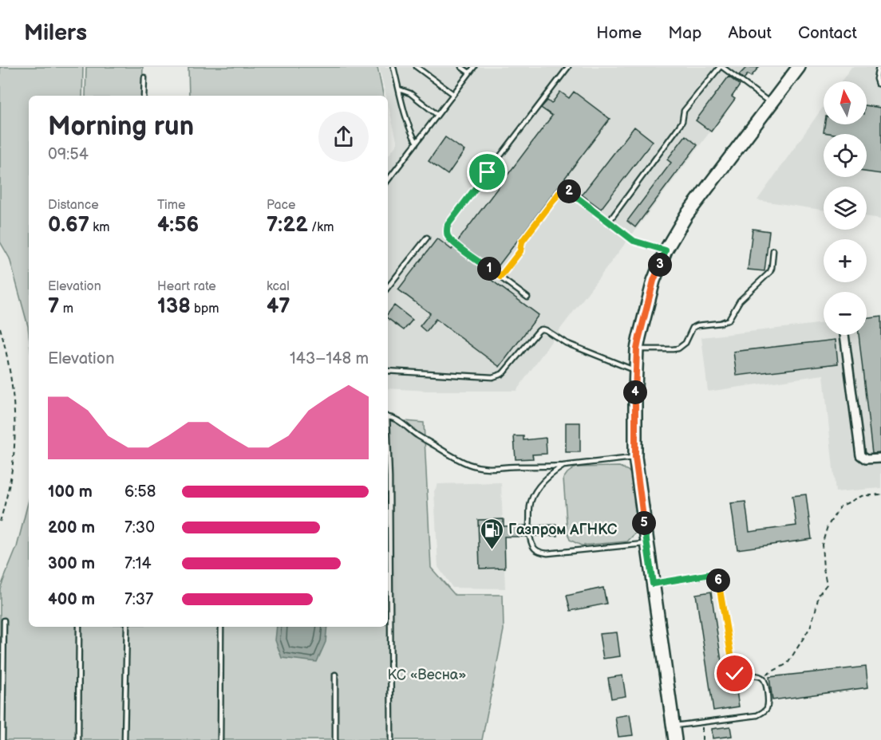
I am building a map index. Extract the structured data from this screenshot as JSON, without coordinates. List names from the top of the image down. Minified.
{"parks":["КС «Весна»"],"places":{"fuel station":["Газпром АГНКС"]},"north":"top","page":{"header":"Milers","nav":["Home","Map","About","Contact"],"map_buttons":["+","−"],"heading":["Morning run","09:54"],"stats":[["Distance","0.67 km"],["Time","4:56"],["Pace","7:22 /km"],["Elevation","7 m"],["Heart rate","138 bpm"],["kcal","47"]],"pins":["2","3","1","4","5","6"],"chart":["Elevation","143–148 m"],"list":[{"name":"100 m","note":"6:58"},{"name":"200 m","note":"7:30"},{"name":"300 m","note":"7:14"},{"name":"400 m","note":"7:37"}]}}
